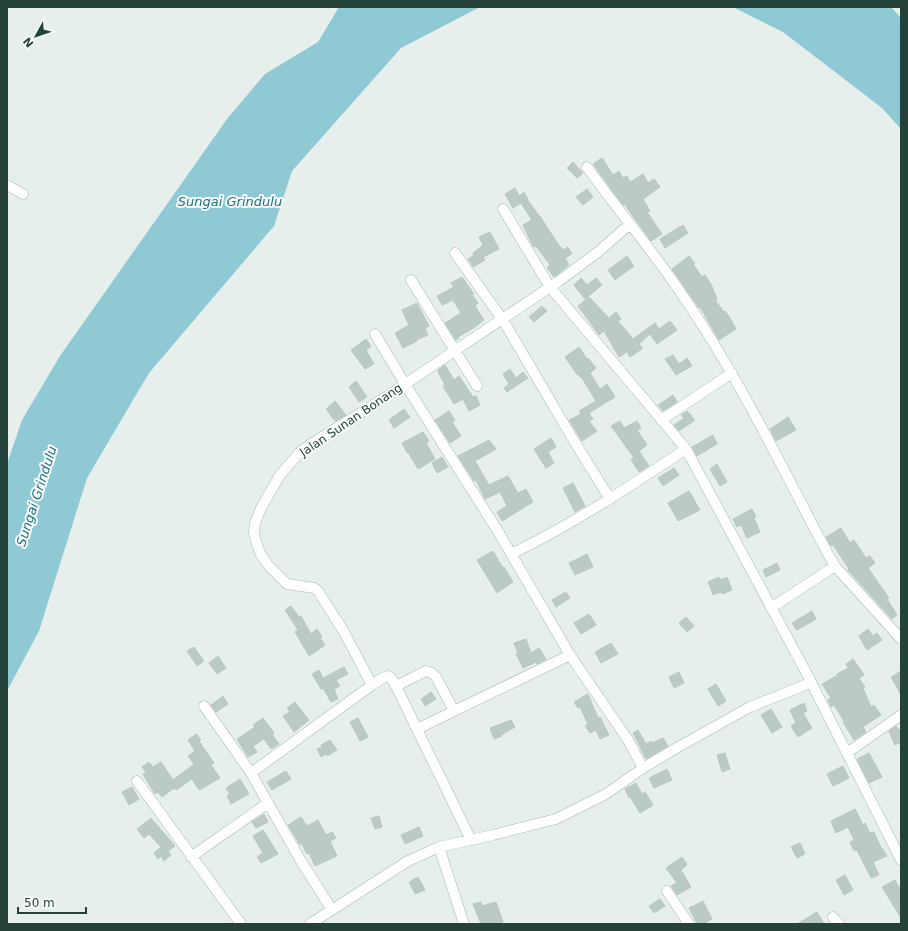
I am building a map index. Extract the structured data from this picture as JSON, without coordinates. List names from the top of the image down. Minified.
{"streets":{"street":["Jalan Sunan Bonang"]},"water":["Sungai Grindulu"],"scale_bar":"50 m","north":"bottom left"}
